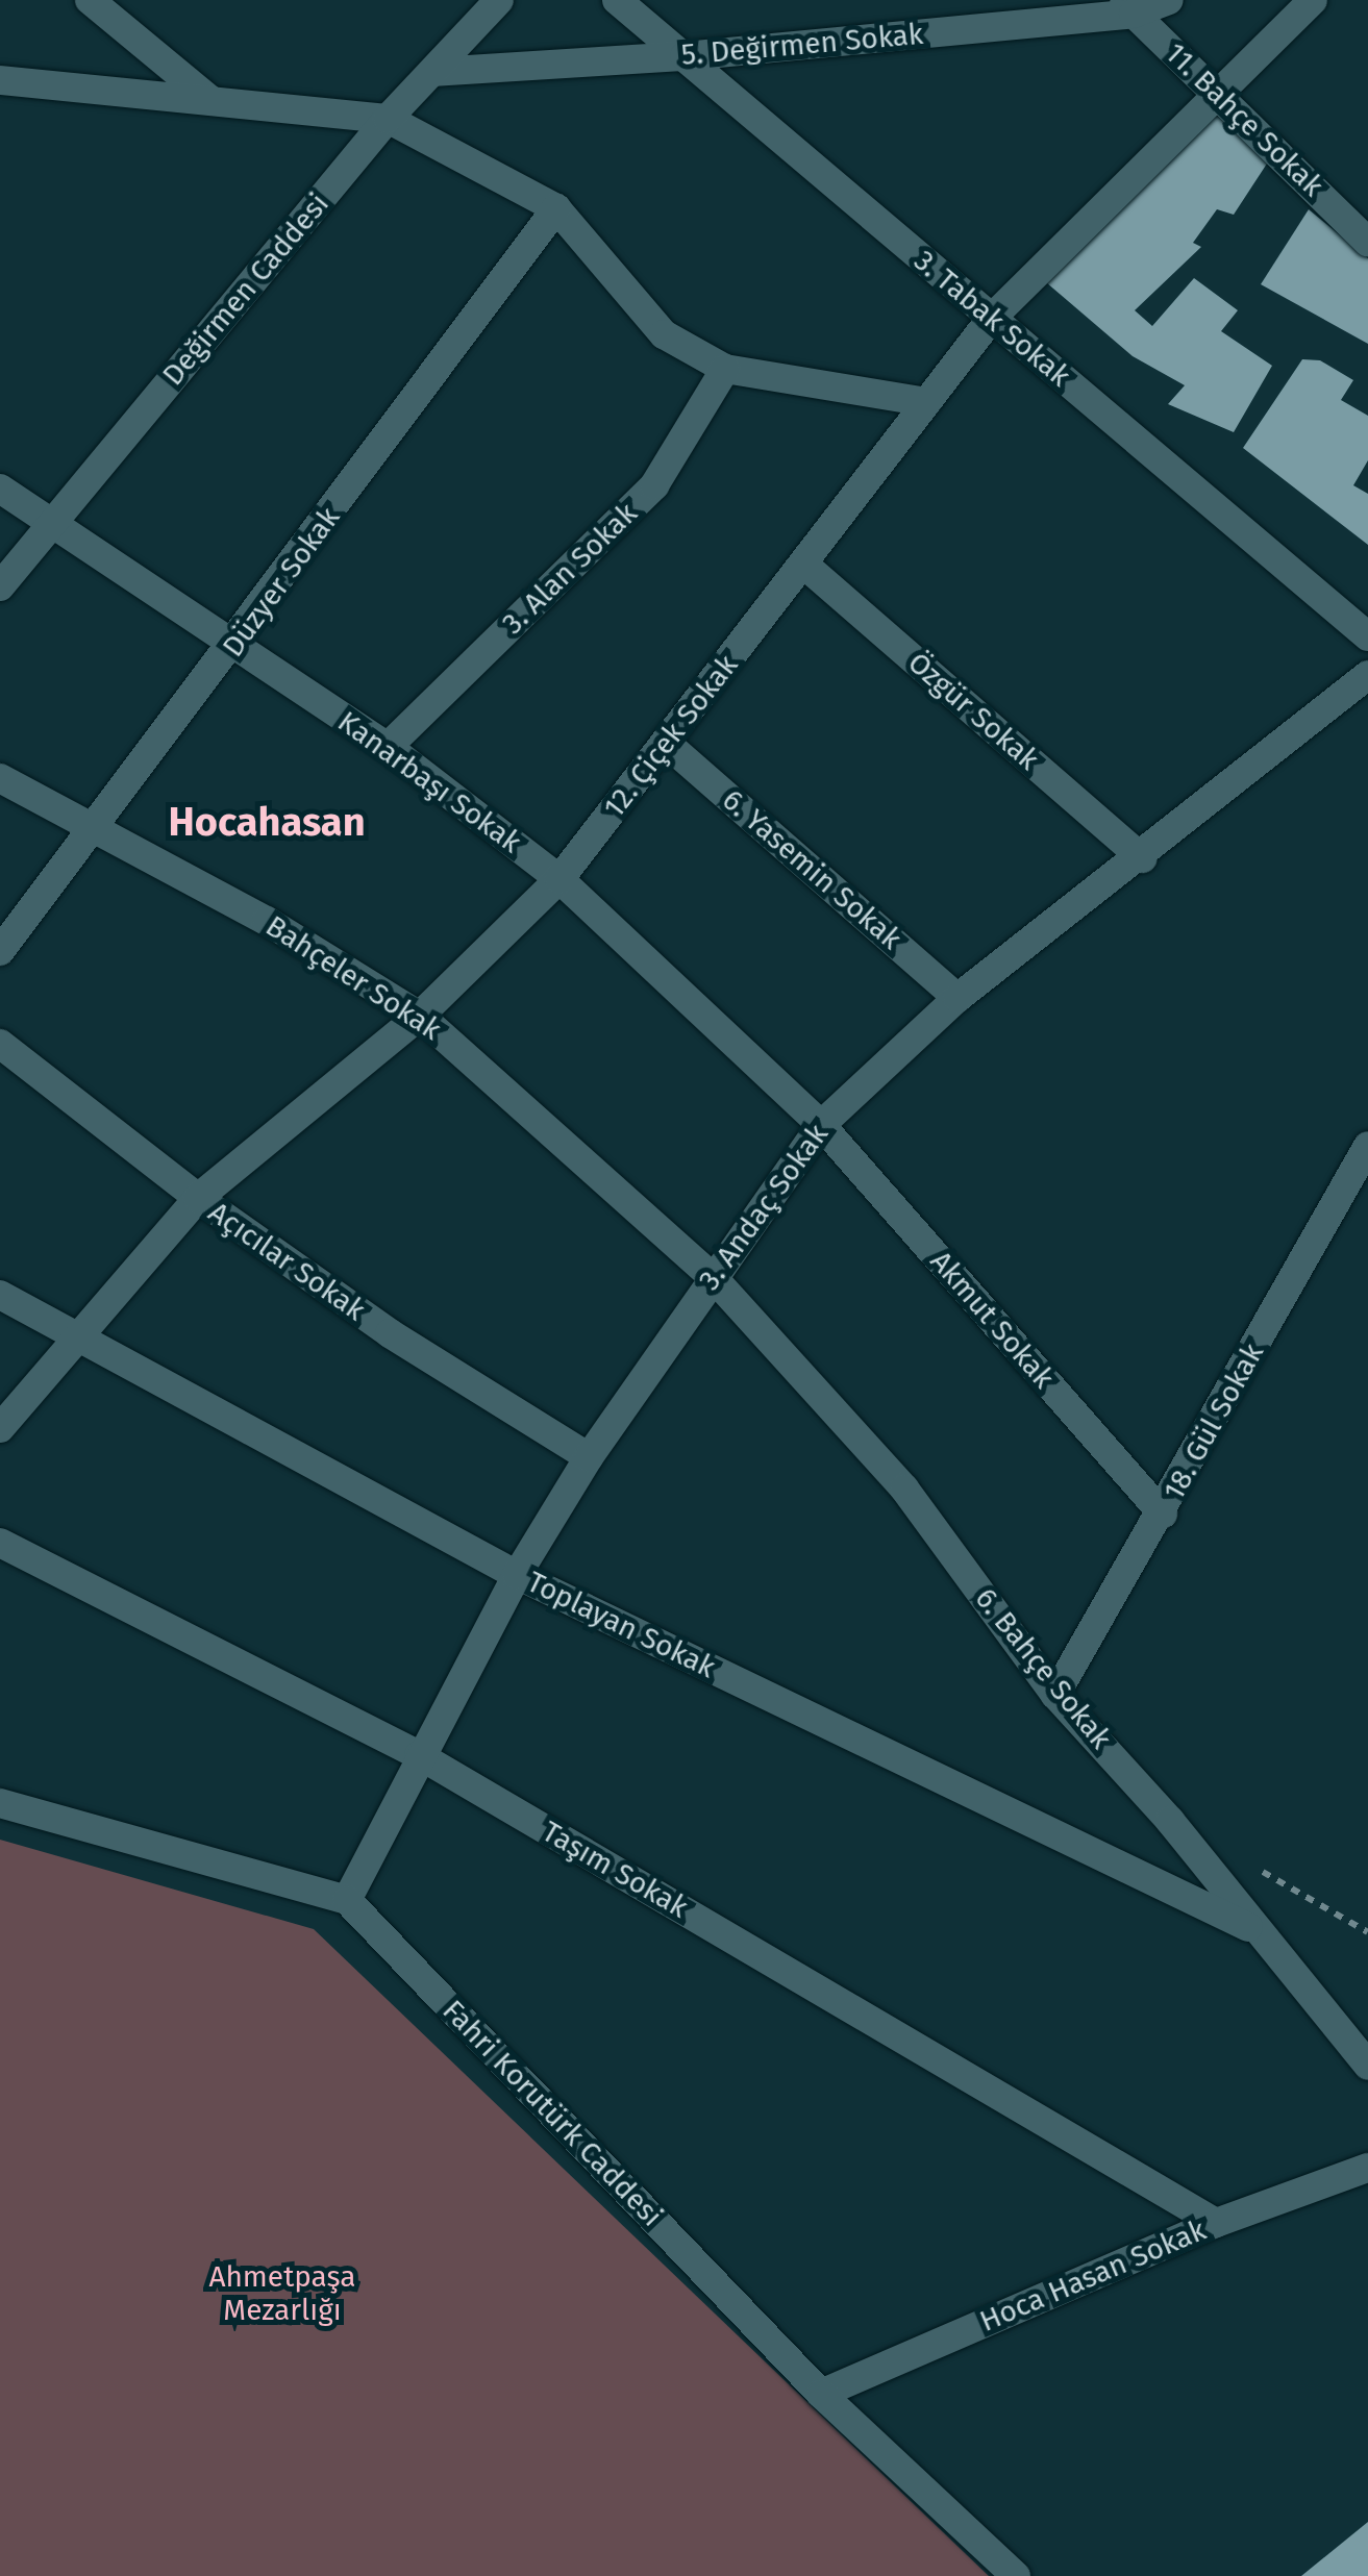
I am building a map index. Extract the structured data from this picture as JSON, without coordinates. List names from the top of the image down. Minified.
{"streets":{"street":["5. Değirmen Sokak","11. Bahçe Sokak","Değirmen Caddesi","3. Tabak Sokak","3. Alan Sokak","Düzyer Sokak","Özgür Sokak","12. Çiçek Sokak","Kanarbaşı Sokak","6. Yasemin Sokak","Bahçeler Sokak","3. Andaç Sokak","Açıcılar Sokak","Akmut Sokak","18. Gül Sokak","Toplayan Sokak","6. Bahçe Sokak","Taşım Sokak","Fahri Korutürk Caddesi","Hoca Hasan Sokak"]},"crossings":[["5. Değirmen Sokak","11. Bahçe Sokak"],["5. Değirmen Sokak","Değirmen Caddesi"],["5. Değirmen Sokak","3. Tabak Sokak"],["11. Bahçe Sokak","12. Çiçek Sokak"],["Değirmen Caddesi","Kanarbaşı Sokak"],["3. Tabak Sokak","12. Çiçek Sokak"],["3. Alan Sokak","Kanarbaşı Sokak"],["Düzyer Sokak","Kanarbaşı Sokak"],["Düzyer Sokak","Bahçeler Sokak"],["Özgür Sokak","12. Çiçek Sokak"],["Özgür Sokak","3. Andaç Sokak"],["12. Çiçek Sokak","Kanarbaşı Sokak"],["12. Çiçek Sokak","6. Yasemin Sokak"],["12. Çiçek Sokak","Bahçeler Sokak"],["12. Çiçek Sokak","Açıcılar Sokak"],["12. Çiçek Sokak","Toplayan Sokak"],["Kanarbaşı Sokak","3. Andaç Sokak"],["Kanarbaşı Sokak","Akmut Sokak"],["6. Yasemin Sokak","3. Andaç Sokak"],["Bahçeler Sokak","3. Andaç Sokak"],["Bahçeler Sokak","6. Bahçe Sokak"],["3. Andaç Sokak","Açıcılar Sokak"],["3. Andaç Sokak","Akmut Sokak"],["3. Andaç Sokak","Toplayan Sokak"],["3. Andaç Sokak","6. Bahçe Sokak"],["3. Andaç Sokak","Taşım Sokak"],["3. Andaç Sokak","Fahri Korutürk Caddesi"],["Akmut Sokak","18. Gül Sokak"],["18. Gül Sokak","6. Bahçe Sokak"],["Toplayan Sokak","6. Bahçe Sokak"],["Taşım Sokak","Hoca Hasan Sokak"],["Fahri Korutürk Caddesi","Hoca Hasan Sokak"]],"districts":["Hocahasan"],"parks":["Ahmetpaşa Mezarlığı"]}
